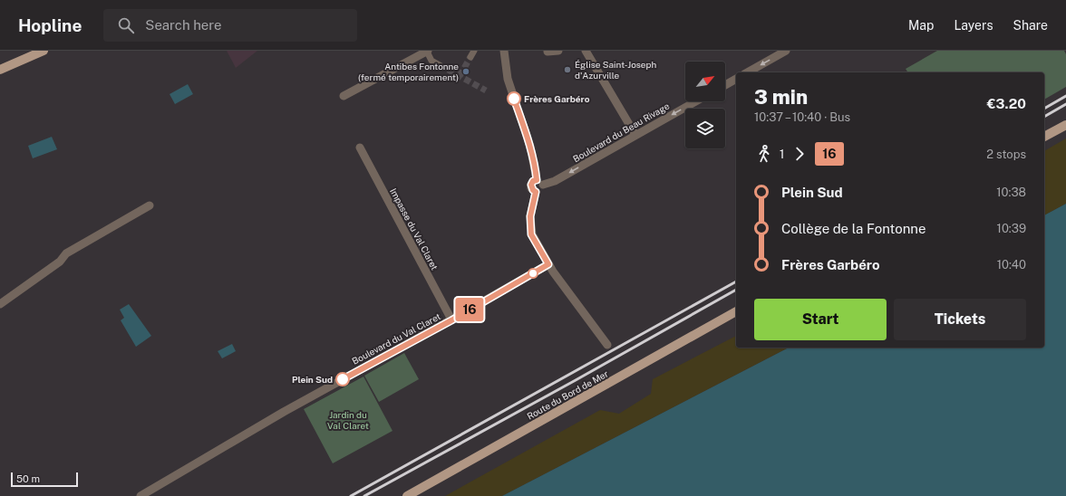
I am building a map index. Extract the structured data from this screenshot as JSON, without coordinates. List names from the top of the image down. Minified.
{"streets":{"main road":["Route du Bord de Mer"],"street":["Boulevard du Beau Rivage","Impasse du Val Claret","Boulevard du Val Claret"]},"crossings":[["Impasse du Val Claret","Boulevard du Val Claret"]],"one_way":["Boulevard du Beau Rivage"],"parks":["Jardin du Val Claret"],"places":["Église Saint-Joseph d'Azurville","Antibes Fontonne (fermé temporairement)","Frères Garbéro","Plein Sud"],"lines":["bus line 16"],"scale_bar":"50 m","north":"top right","page":{"header":"Hopline","search":"Search here","nav":["Map","Layers","Share"],"on_map":"16","heading":["3 min","10:37 – 10:40 · Bus","€3.20"],"legs":["1","16","2 stops"],"list":[{"name":"Plein Sud","value":"10:38"},{"name":"Collège de la Fontonne","value":"10:39"},{"name":"Frères Garbéro","value":"10:40"}],"buttons":["Start","Tickets"],"scale":"50 m"}}
